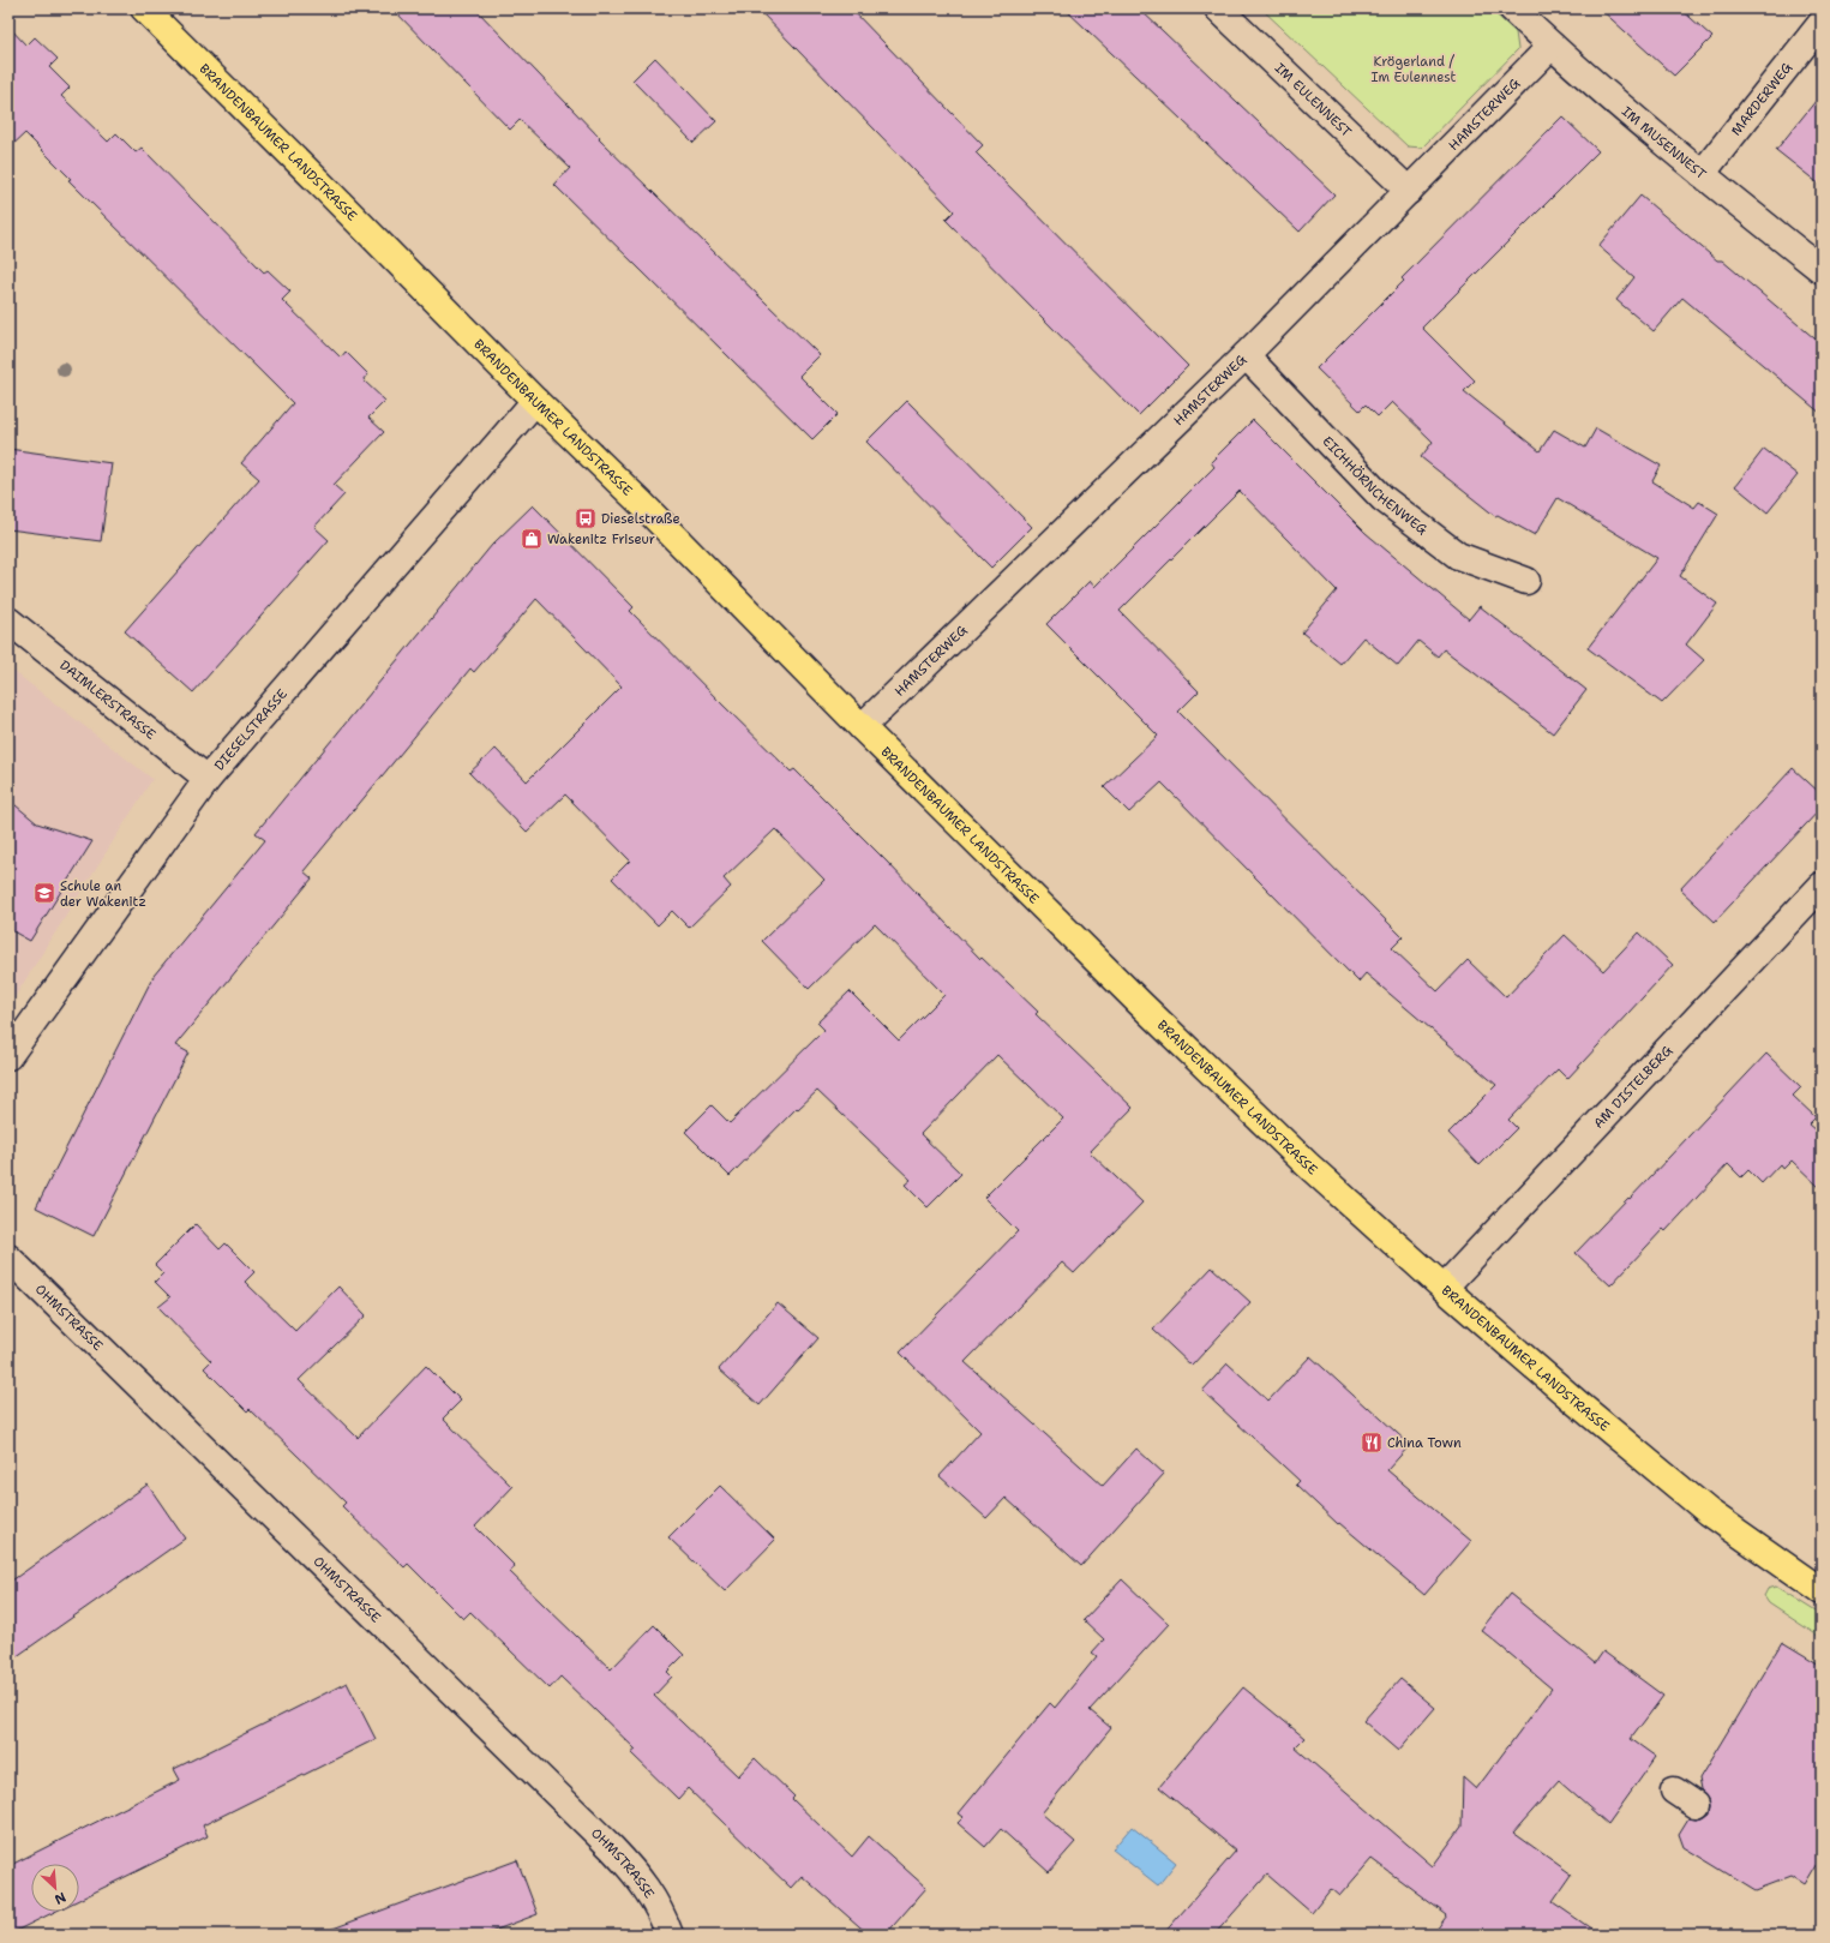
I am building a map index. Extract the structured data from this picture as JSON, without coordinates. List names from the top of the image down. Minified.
{"streets":{"main road":["BRANDENBAUMER LANDSTRASSE"],"street":["MARDERWEG","IM EULENNEST","HAMSTERWEG","IM MUSENNEST","EICHHÖRNCHENWEG","DAIMLERSTRASSE","DIESELSTRASSE","AM DISTELBERG","OHMSTRASSE"]},"crossings":[["MARDERWEG","IM MUSENNEST"],["IM EULENNEST","HAMSTERWEG"],["HAMSTERWEG","BRANDENBAUMER LANDSTRASSE"],["HAMSTERWEG","IM MUSENNEST"],["HAMSTERWEG","EICHHÖRNCHENWEG"],["BRANDENBAUMER LANDSTRASSE","DIESELSTRASSE"],["BRANDENBAUMER LANDSTRASSE","AM DISTELBERG"],["DAIMLERSTRASSE","DIESELSTRASSE"]],"parks":["Krögerland / Im Eulennest"],"places":{"bus stop":["Dieselstraße"],"shop":["Wakenitz Friseur"],"school or university":["Schule an der Wakenitz"],"restaurant":["China Town"]},"north":"bottom right"}
